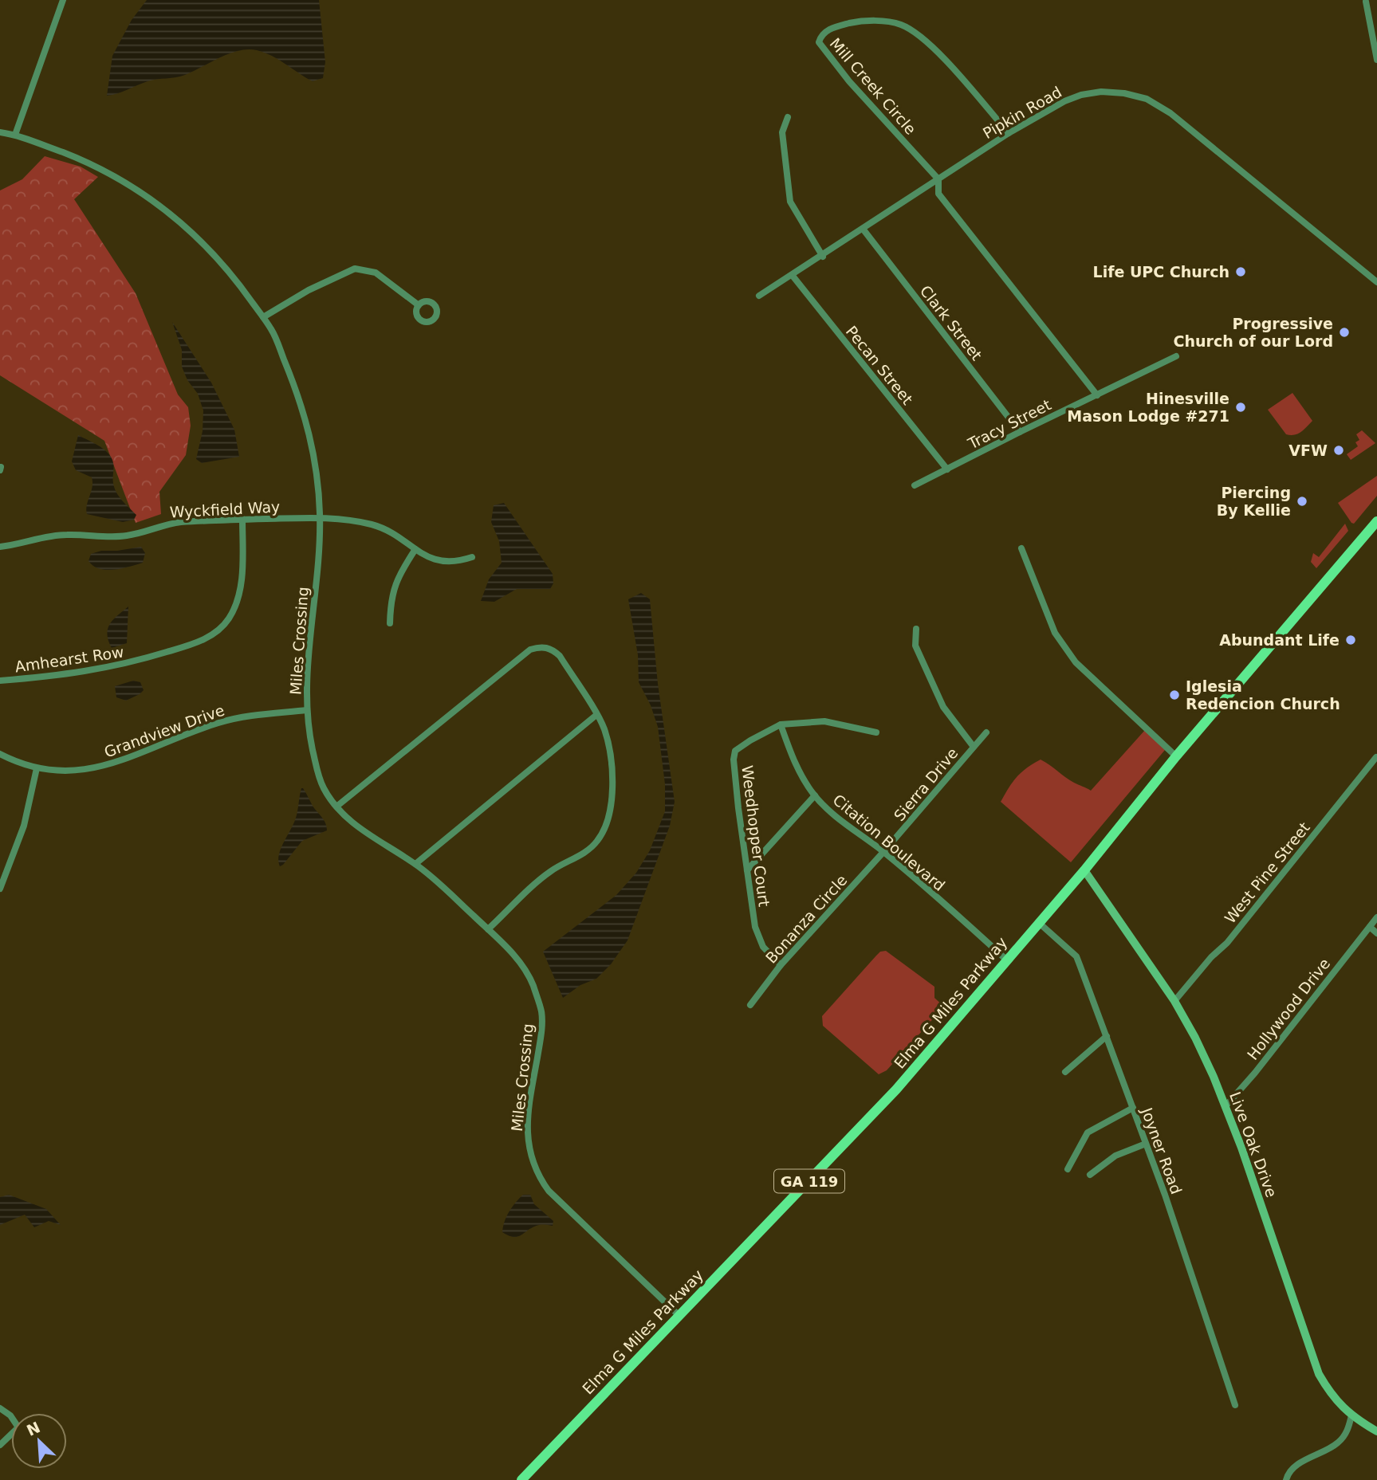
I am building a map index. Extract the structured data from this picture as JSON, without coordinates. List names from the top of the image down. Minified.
{"streets":{"main road":["Elma G Miles Parkway","GA 119"],"street":["Mill Creek Circle","Pipkin Road","Clark Street","Pecan Street","Tracy Street","Wyckfield Way","Miles Crossing","Amhearst Row","Grandview Drive","Sierra Drive","Weedhopper Court","Citation Boulevard","West Pine Street","Bonanza Circle","Hollywood Drive","Live Oak Drive","Joyner Road"]},"crossings":[["Mill Creek Circle","Pipkin Road"],["Pipkin Road","Clark Street"],["Pipkin Road","Pecan Street"],["Clark Street","Tracy Street"],["Pecan Street","Tracy Street"],["Wyckfield Way","Miles Crossing"],["Wyckfield Way","Amhearst Row"],["Miles Crossing","Grandview Drive"],["Miles Crossing","Elma G Miles Parkway"],["Sierra Drive","Citation Boulevard"],["Sierra Drive","Bonanza Circle"],["Weedhopper Court","Citation Boulevard"],["Weedhopper Court","Bonanza Circle"],["Citation Boulevard","Bonanza Circle"],["Citation Boulevard","Elma G Miles Parkway"],["West Pine Street","Live Oak Drive"],["Elma G Miles Parkway","Live Oak Drive"],["Elma G Miles Parkway","Joyner Road"],["Hollywood Drive","Live Oak Drive"]],"places":["Life UPC Church","Progressive Church of our Lord","Hinesville Mason Lodge #271","VFW","Piercing By Kellie","Abundant Life","Iglesia Redencion Church"],"north":"top left"}
